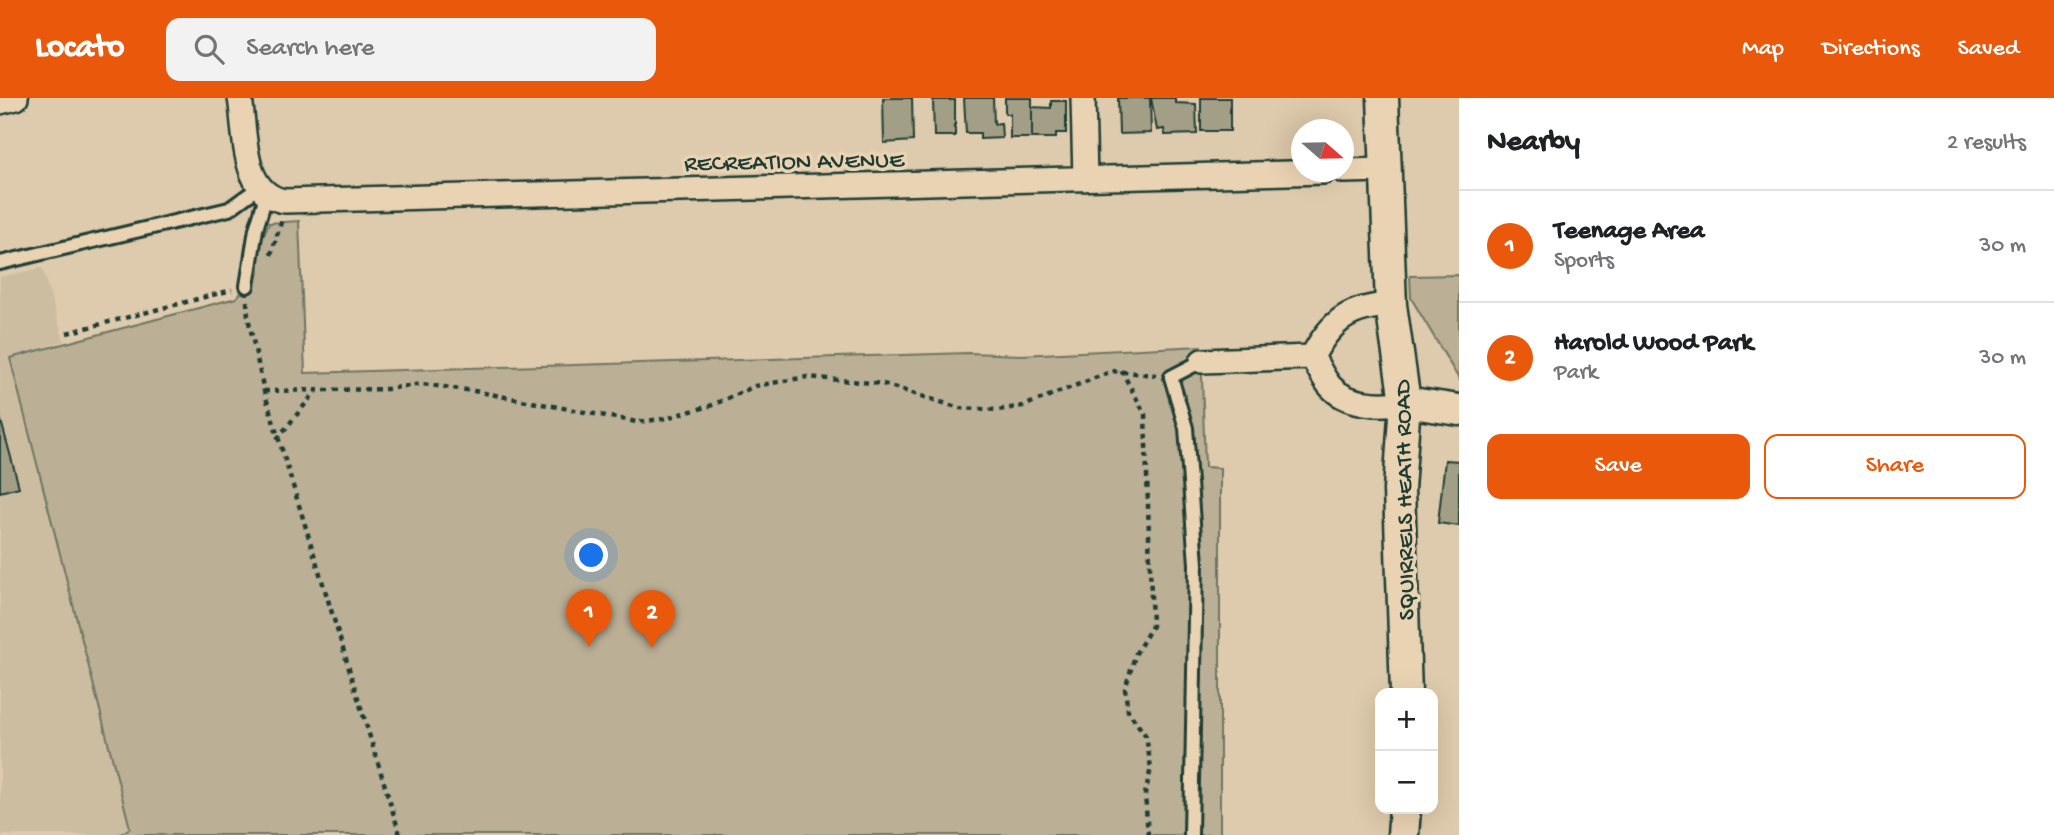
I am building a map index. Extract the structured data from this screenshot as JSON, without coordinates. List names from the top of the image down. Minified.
{"streets":{"street":["RECREATION AVENUE","SQUIRRELS HEATH ROAD"]},"north":"right","page":{"header":"Locato","search":"Search here","nav":["Map","Directions","Saved"],"heading":["Nearby","2 results"],"list":[{"mark":"1","name":"Teenage Area","note":"Sports","value":"30 m"},{"mark":"2","name":"Harold Wood Park","note":"Park","value":"30 m"}],"buttons":["Save","Share"],"pins":["1","2"],"map_buttons":["+","−"]}}
